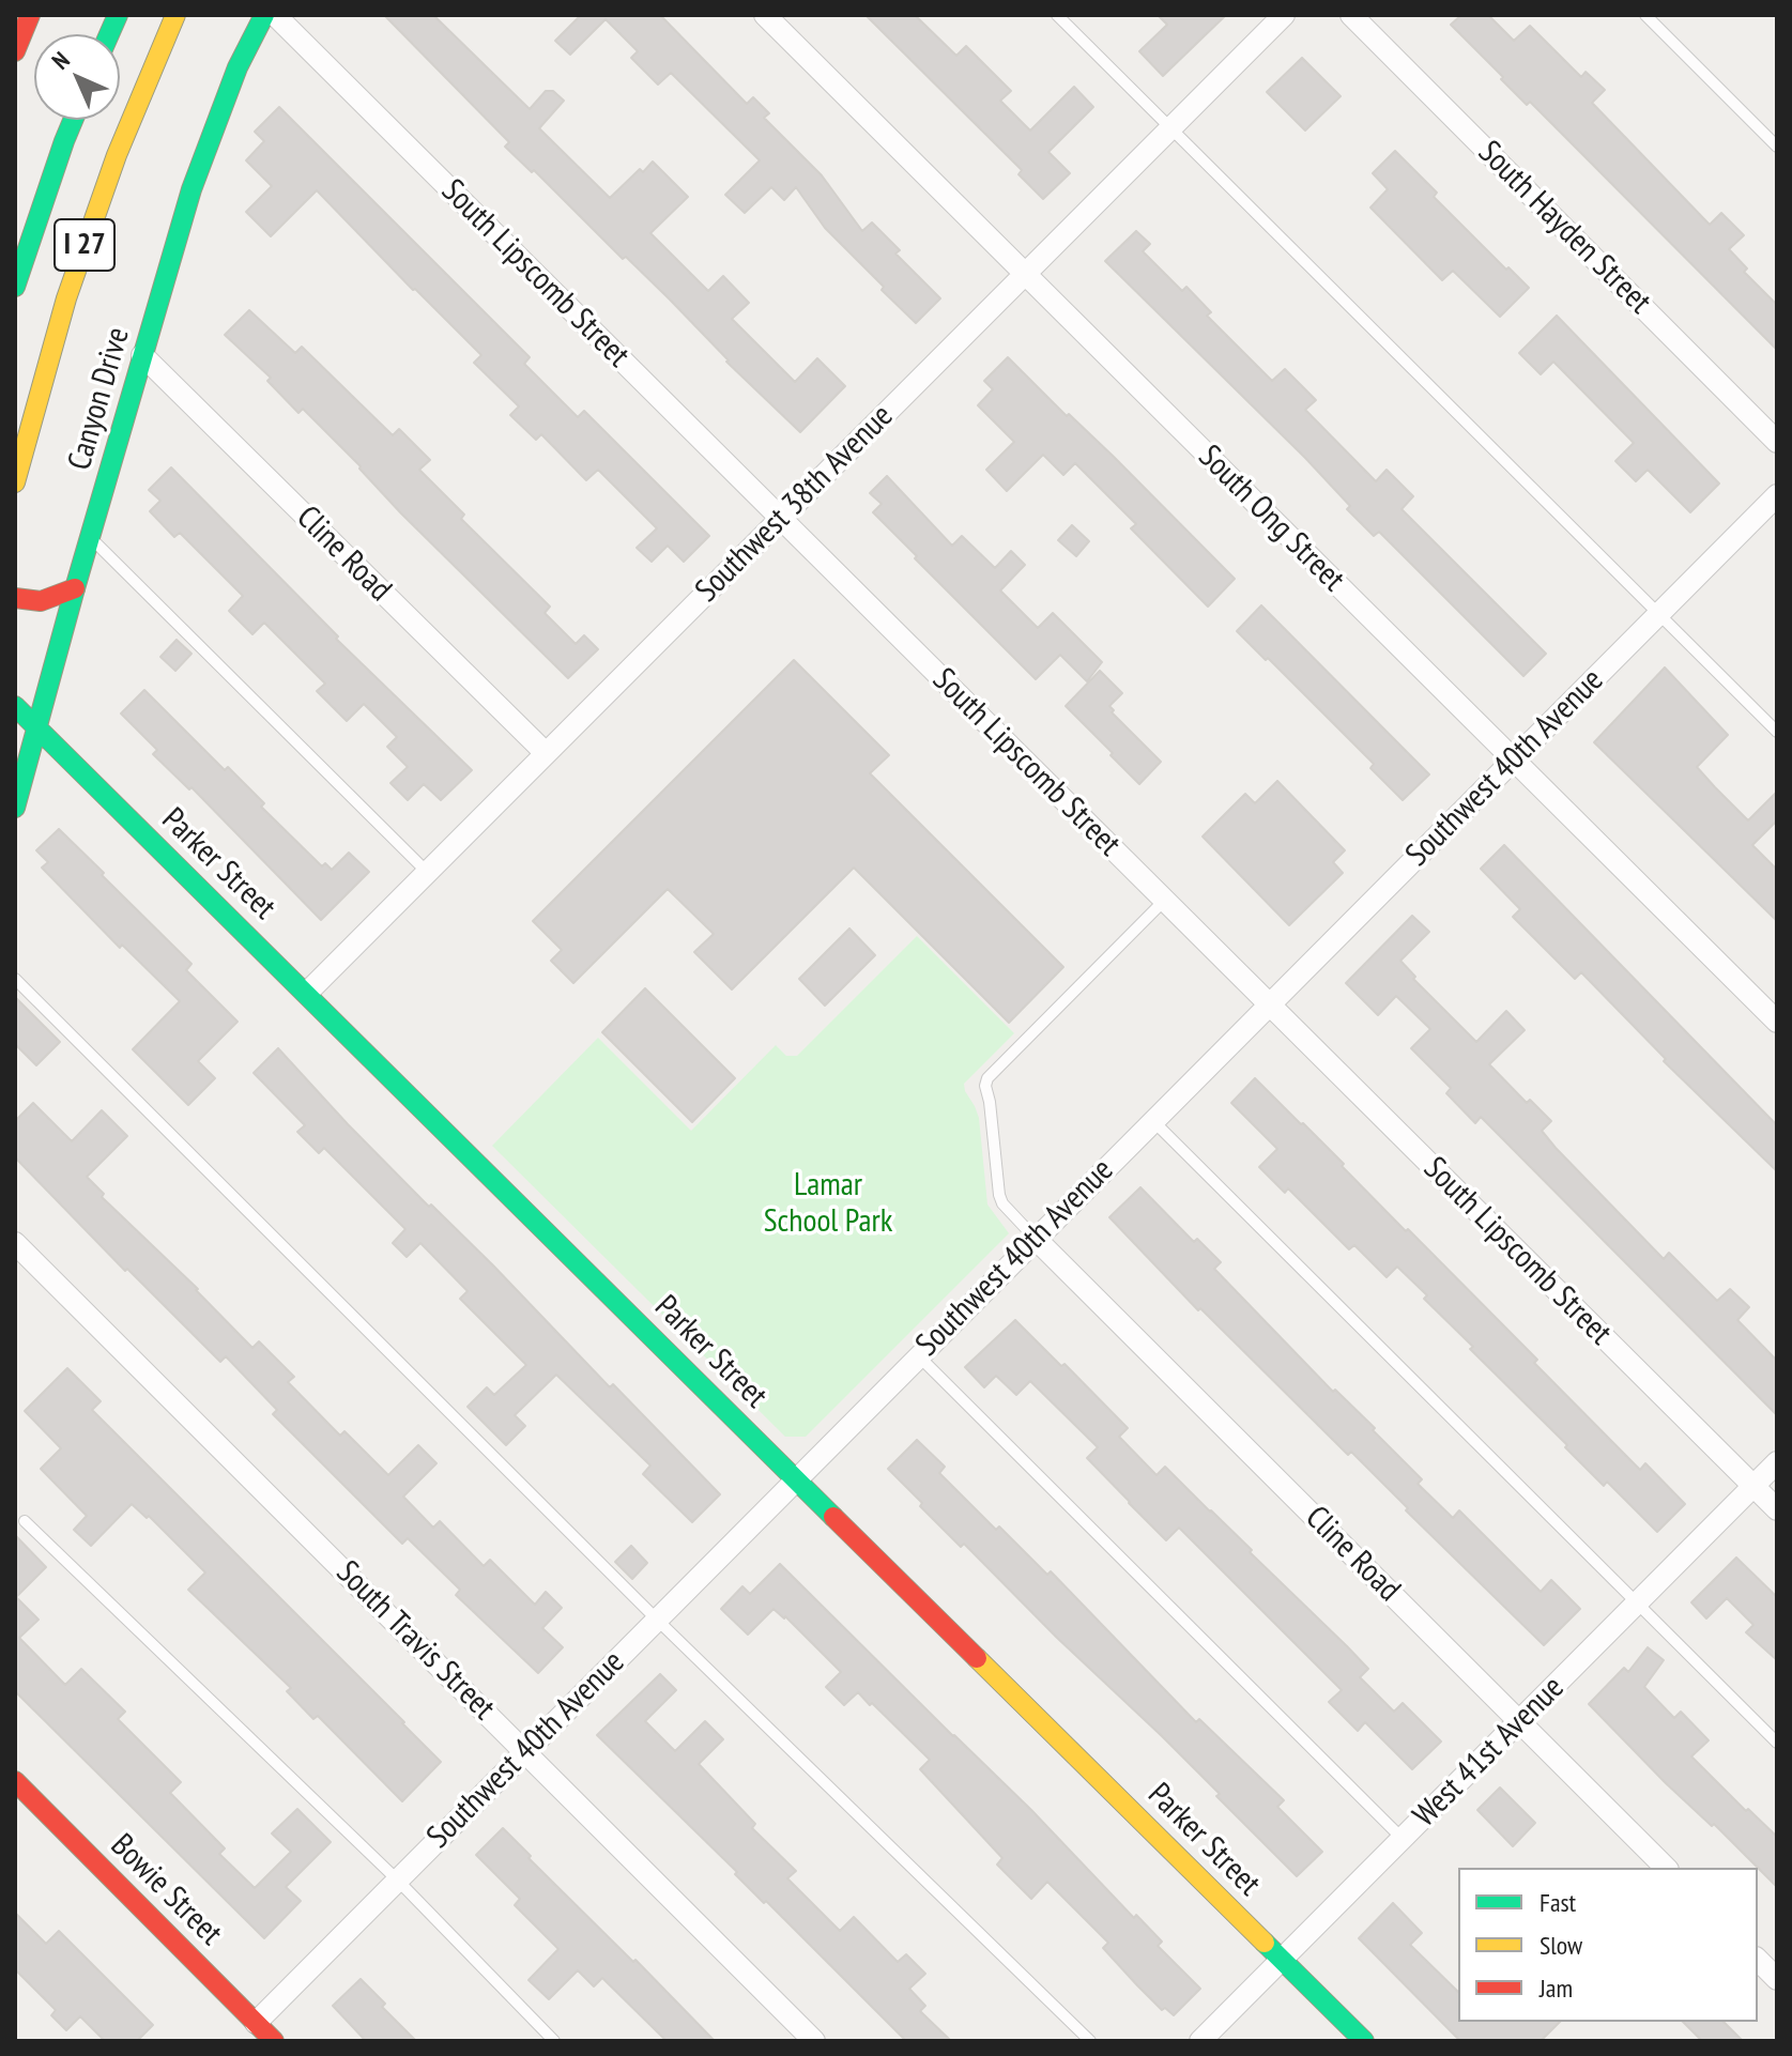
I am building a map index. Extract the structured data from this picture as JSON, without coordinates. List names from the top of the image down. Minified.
{"streets":{"main road":["I 27","Canyon Drive","Parker Street","Bowie Street"],"street":["South Hayden Street","South Lipscomb Street","Southwest 38th Avenue","South Ong Street","Cline Road","Southwest 40th Avenue","South Travis Street","West 41st Avenue"]},"crossings":[["South Lipscomb Street","Southwest 38th Avenue"],["South Lipscomb Street","Southwest 40th Avenue"],["South Lipscomb Street","West 41st Avenue"],["Canyon Drive","Cline Road"],["Canyon Drive","Parker Street"],["Southwest 38th Avenue","South Ong Street"],["Southwest 38th Avenue","Cline Road"],["Southwest 38th Avenue","Parker Street"],["South Ong Street","Southwest 40th Avenue"],["Cline Road","Southwest 40th Avenue"],["Cline Road","West 41st Avenue"],["Southwest 40th Avenue","Parker Street"],["Southwest 40th Avenue","South Travis Street"],["Southwest 40th Avenue","Bowie Street"],["Parker Street","West 41st Avenue"]],"parks":["Lamar School Park"],"legend":["Fast","Slow","Jam"],"north":"top left"}
